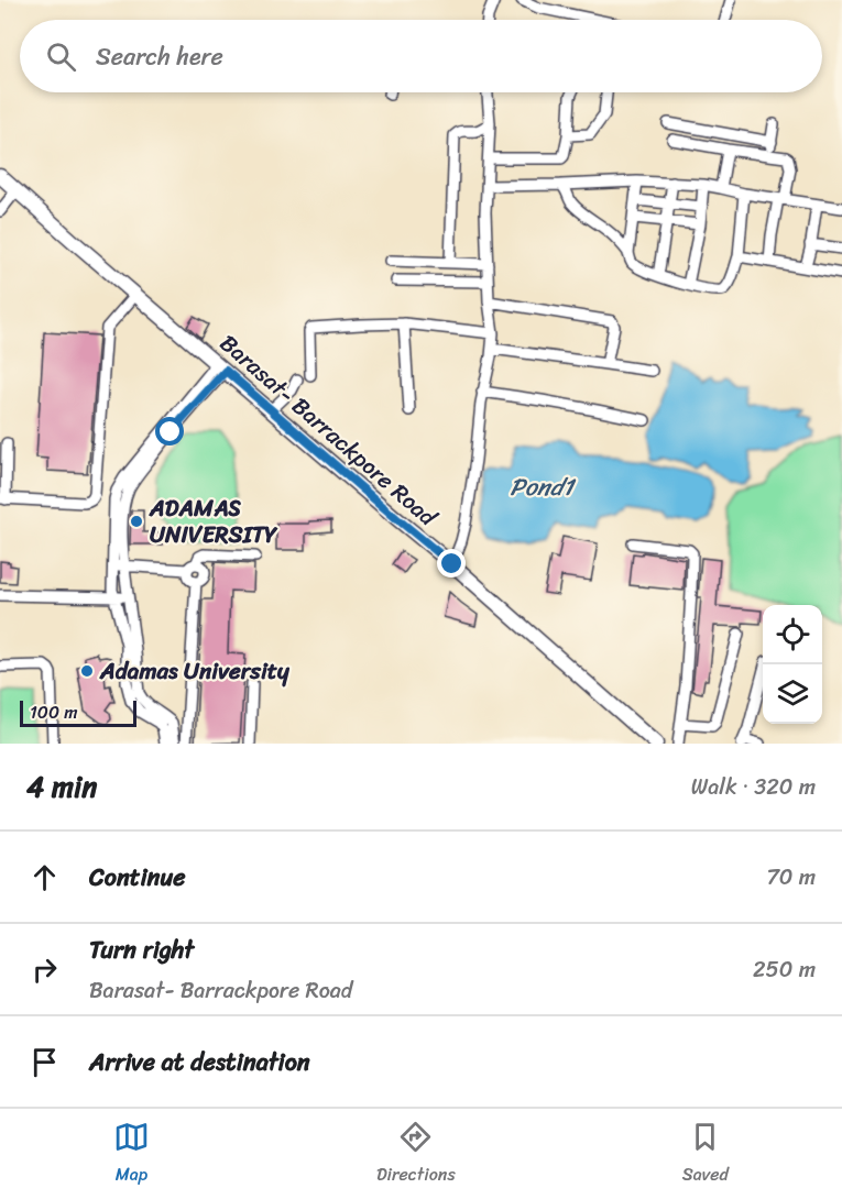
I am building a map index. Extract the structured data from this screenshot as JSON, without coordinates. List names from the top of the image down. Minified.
{"streets":{"main road":["Barasat- Barrackpore Road"]},"water":["Pond1"],"places":["ADAMAS UNIVERSITY","Adamas University"],"scale_bar":"100 m","page":{"search":"Search here","scale":"100 m","heading":["4 min","Walk · 320 m"],"list":[["Continue","70 m"],["Turn right","Barasat- Barrackpore Road","250 m"],"Arrive at destination"],"nav":["Map","Directions","Saved"]}}
